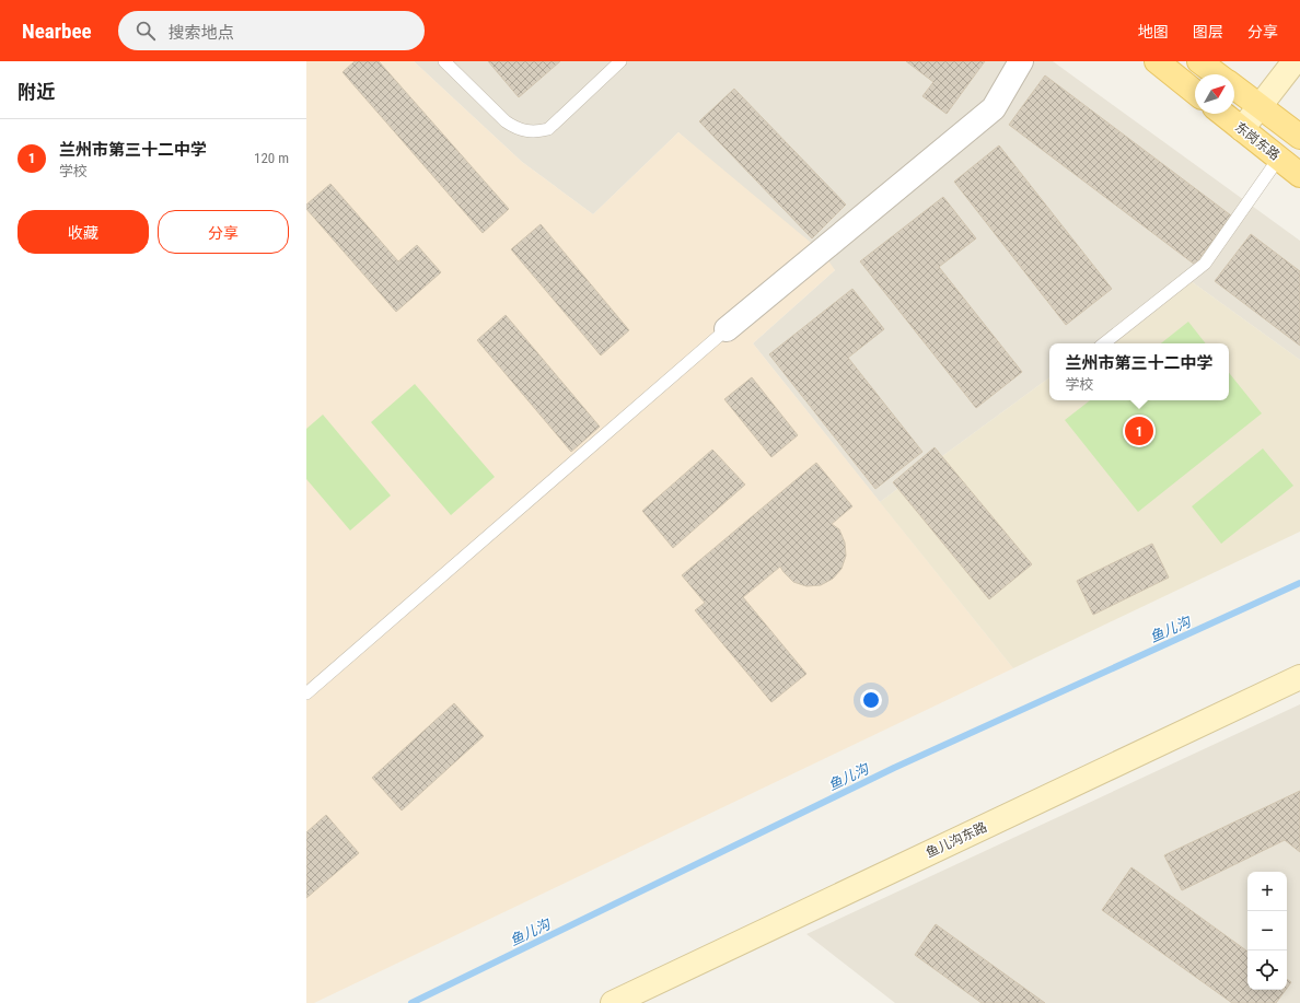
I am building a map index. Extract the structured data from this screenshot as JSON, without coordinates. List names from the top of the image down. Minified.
{"streets":{"main road":["东岗东路"],"street":["鱼儿沟东路"]},"water":["鱼儿沟"],"north":"top right","page":{"header":"Nearbee","search":"搜索地点","nav":["地图","图层","分享"],"heading":"附近","list":[{"mark":"1","name":"兰州市第三十二中学","note":"学校","value":"120 m"}],"buttons":["收藏","分享"],"popup":["兰州市第三十二中学","学校"],"pins":"1","map_buttons":["+","−"]}}
